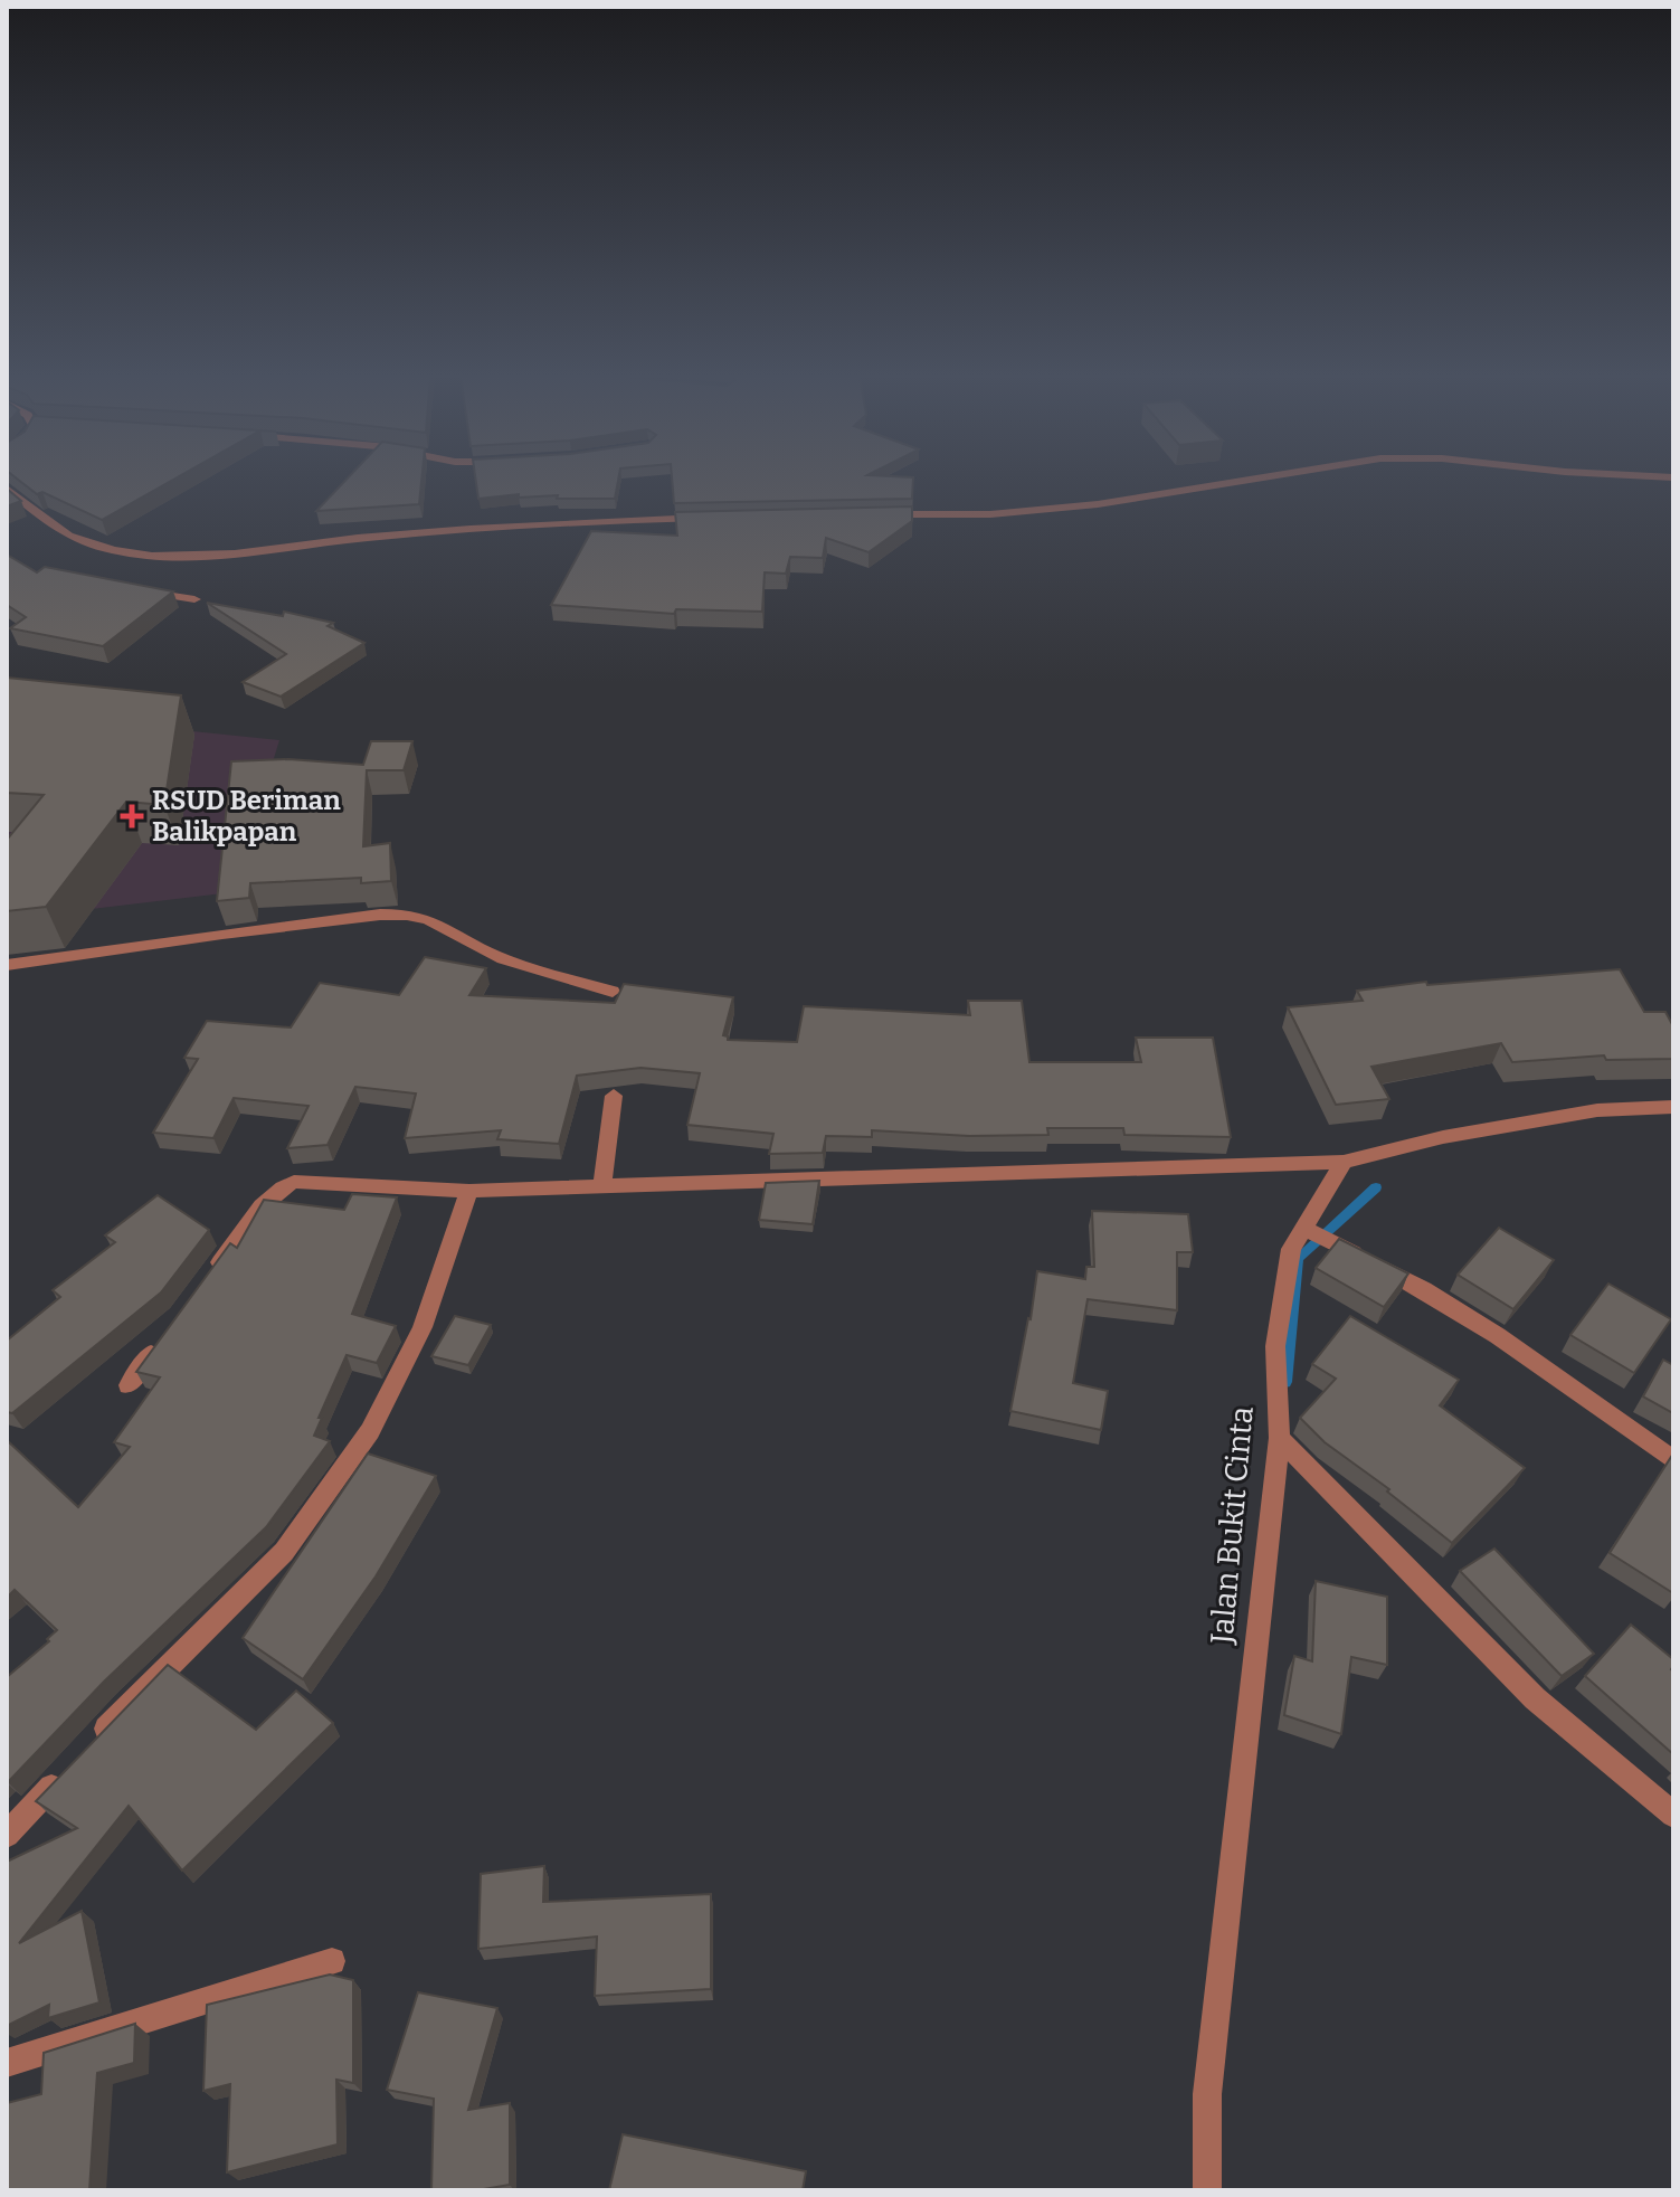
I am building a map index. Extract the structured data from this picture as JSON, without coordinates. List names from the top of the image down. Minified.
{"streets":{"street":["Jalan Bukit Cinta"]},"places":{"health":["RSUD Beriman Balikpapan"]}}
